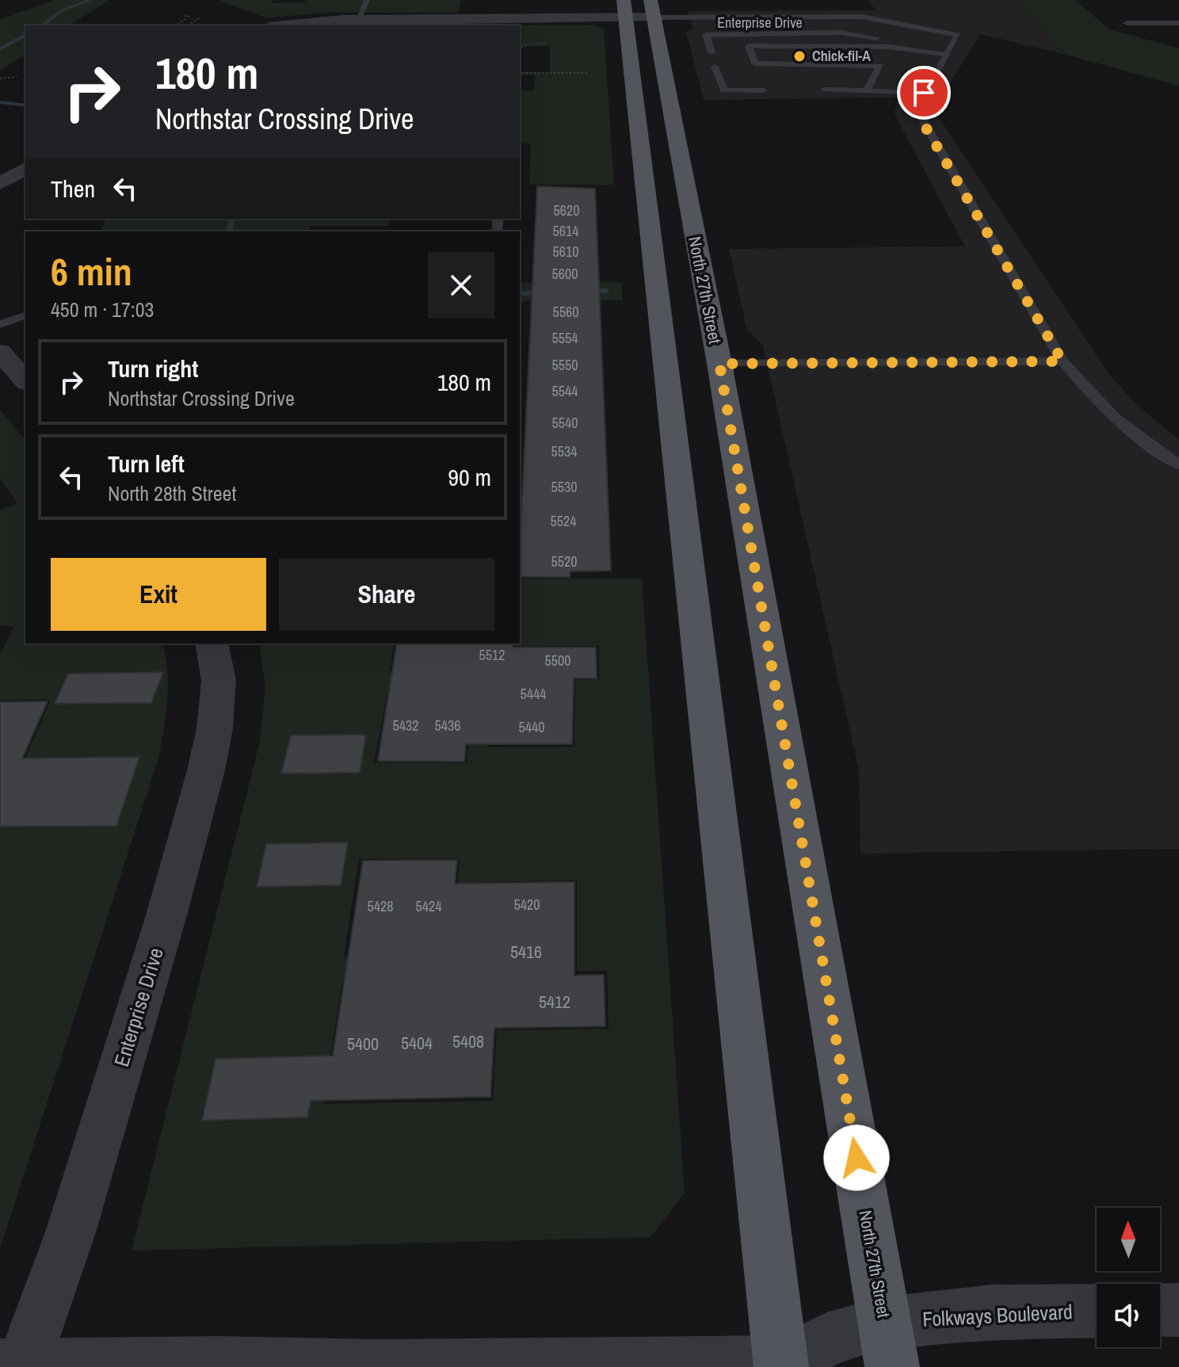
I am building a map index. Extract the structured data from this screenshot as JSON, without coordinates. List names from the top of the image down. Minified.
{"streets":{"main road":["North 27th Street"],"street":["Enterprise Drive","Folkways Boulevard"]},"crossings":[["Enterprise Drive","North 27th Street"],["Enterprise Drive","Folkways Boulevard"],["North 27th Street","Folkways Boulevard"]],"places":["Chick-fil-A"],"house_numbers":["5620","5614","5610","5600","5560","5554","5550","5544","5540","5534","5530","5524","5520","5512","5500","5444","5432","5436","5440","5420","5428","5424","5416","5412","5408","5404","5400"],"north":"top","page":{"turn":["180 m","Northstar Crossing Drive"],"then":"Then","heading":["6 min","450 m · 17:03"],"list":[{"name":"Turn right","note":"Northstar Crossing Drive","value":"180 m"},{"name":"Turn left","note":"North 28th Street","value":"90 m"}],"buttons":["Exit","Share"]}}
